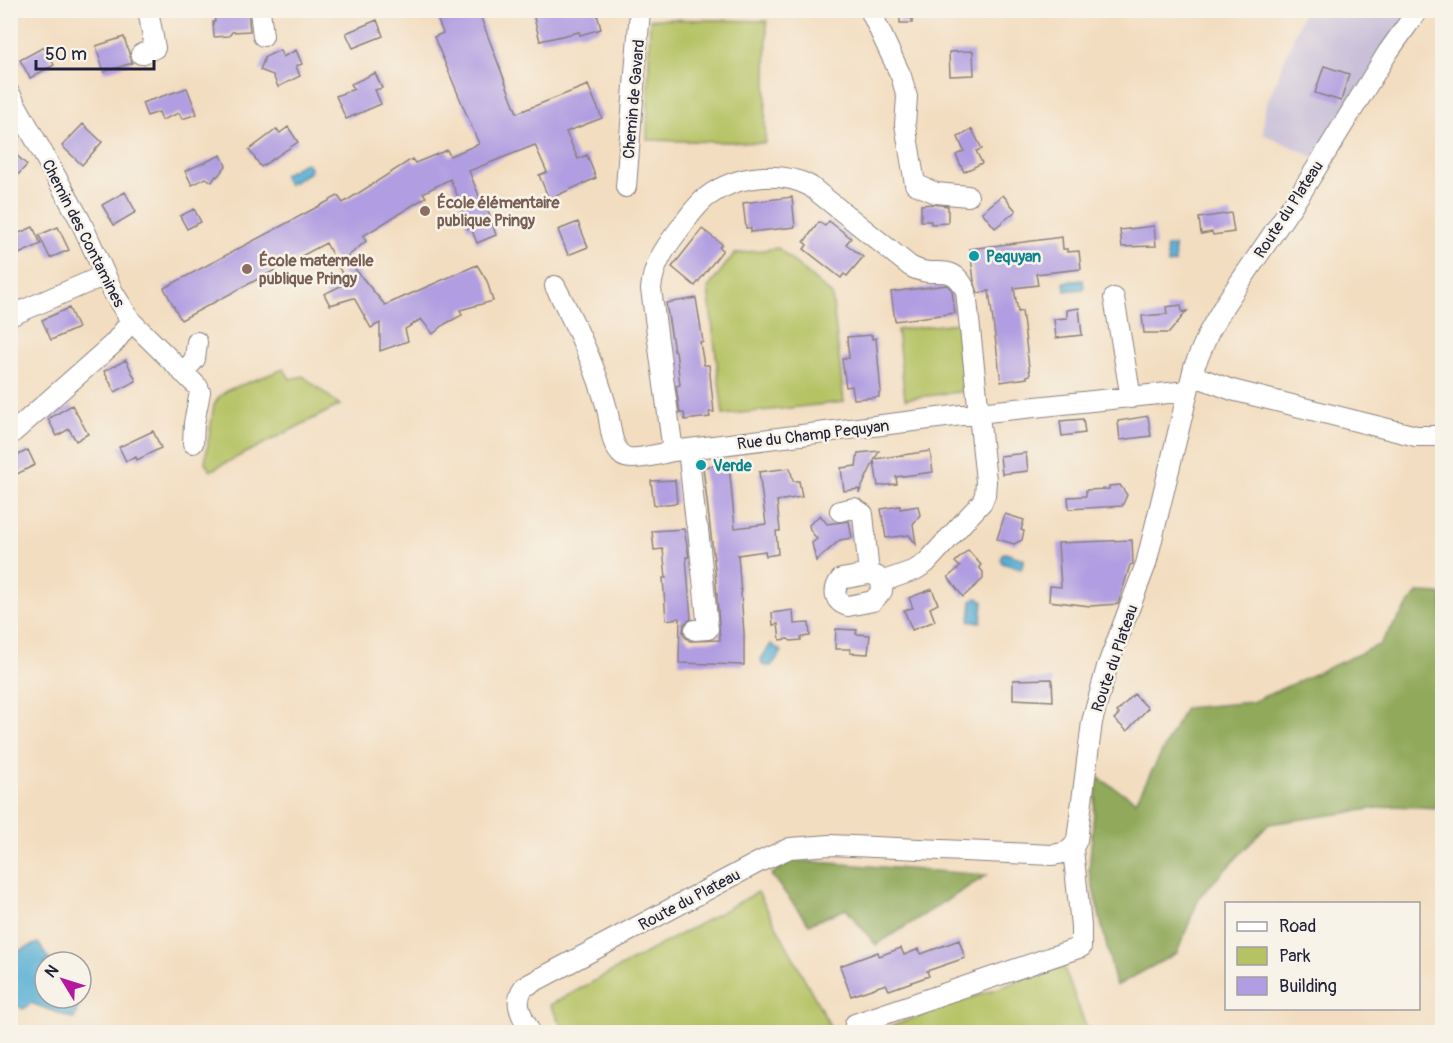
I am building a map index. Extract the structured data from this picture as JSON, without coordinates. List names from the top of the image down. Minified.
{"streets":{"street":["Chemin de Gavard","Route du Plateau","Chemin des Contamines","Rue du Champ Pequyan"]},"crossings":[["Route du Plateau","Rue du Champ Pequyan"]],"places":["École élémentaire publique Pringy","Pequyan","École maternelle publique Pringy","Verde"],"legend":["Road","Park","Building"],"scale_bar":"50 m","north":"top left"}
